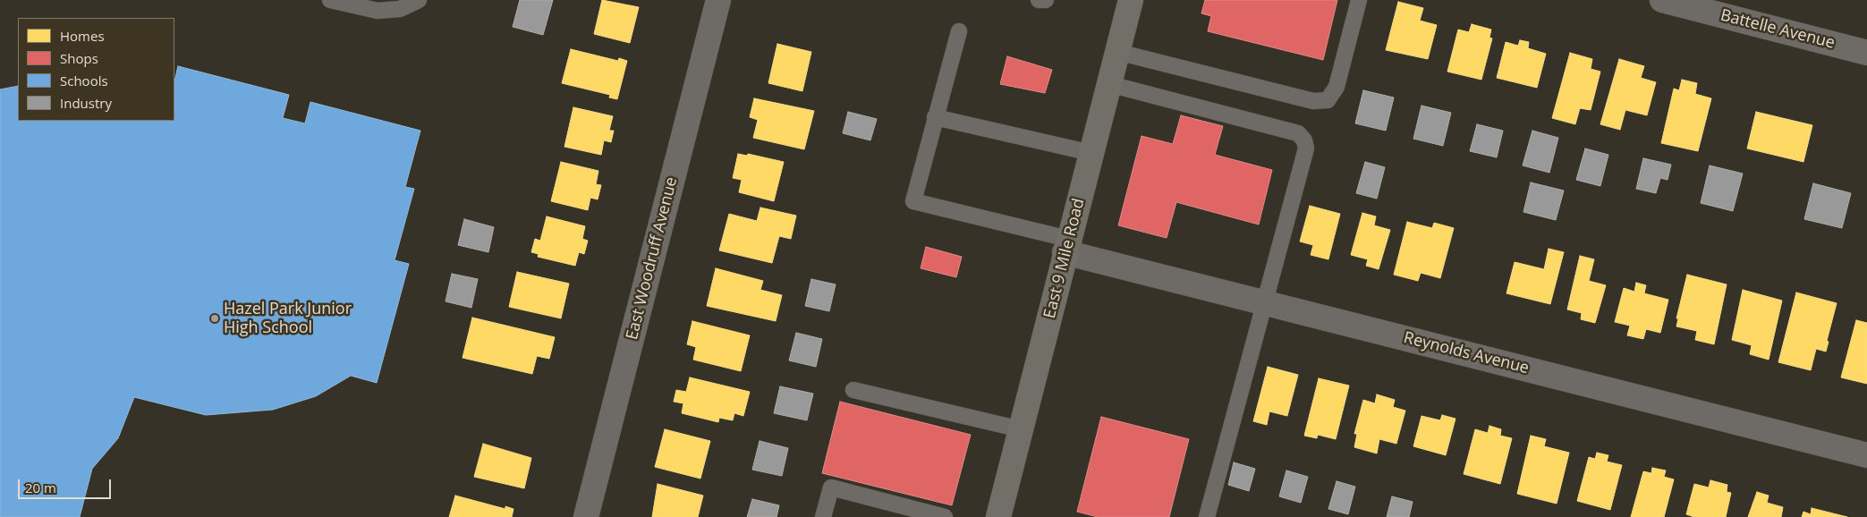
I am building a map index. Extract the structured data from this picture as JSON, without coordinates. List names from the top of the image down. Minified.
{"streets":{"main road":["East 9 Mile Road"],"street":["Battelle Avenue","East Woodruff Avenue","Reynolds Avenue"]},"crossings":[["East 9 Mile Road","Reynolds Avenue"]],"places":["Hazel Park Junior High School"],"legend":["Homes","Shops","Schools","Industry"],"scale_bar":"20 m"}
